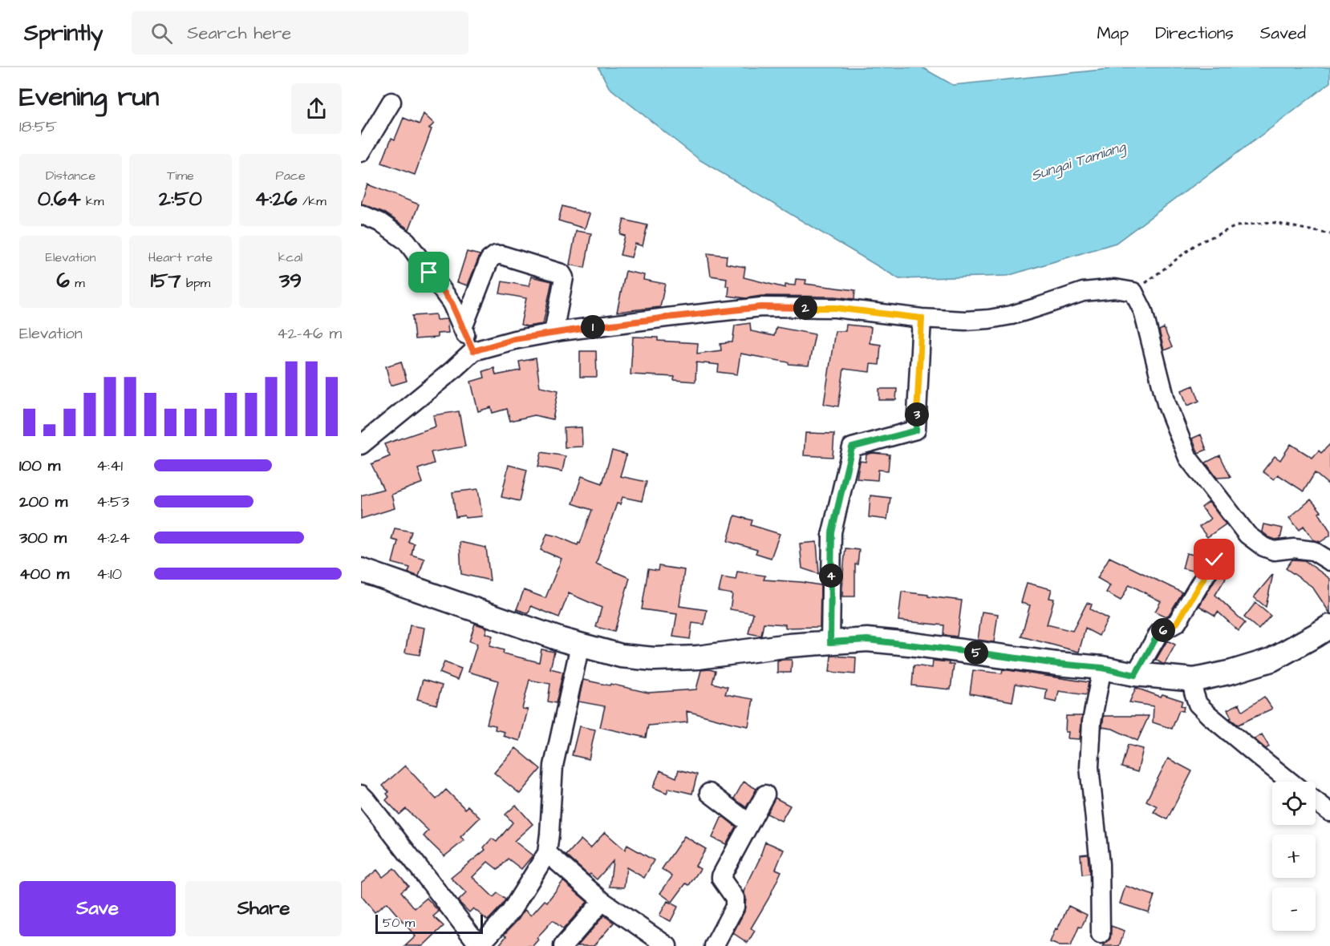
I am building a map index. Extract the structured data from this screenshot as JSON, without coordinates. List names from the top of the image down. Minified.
{"water":["Sungai Tamiang"],"scale_bar":"50 m","page":{"header":"Sprintly","search":"Search here","nav":["Map","Directions","Saved"],"heading":["Evening run","18:55"],"stats":[["Distance","0.64 km"],["Time","2:50"],["Pace","4:26 /km"],["Elevation","6 m"],["Heart rate","157 bpm"],["kcal","39"]],"pins":["2","1","3","4","6","5"],"chart":["Elevation","42–46 m"],"list":[{"name":"100 m","note":"4:41"},{"name":"200 m","note":"4:53"},{"name":"300 m","note":"4:24"},{"name":"400 m","note":"4:10"}],"map_buttons":["+","−"],"buttons":["Save","Share"],"scale":"50 m"}}
